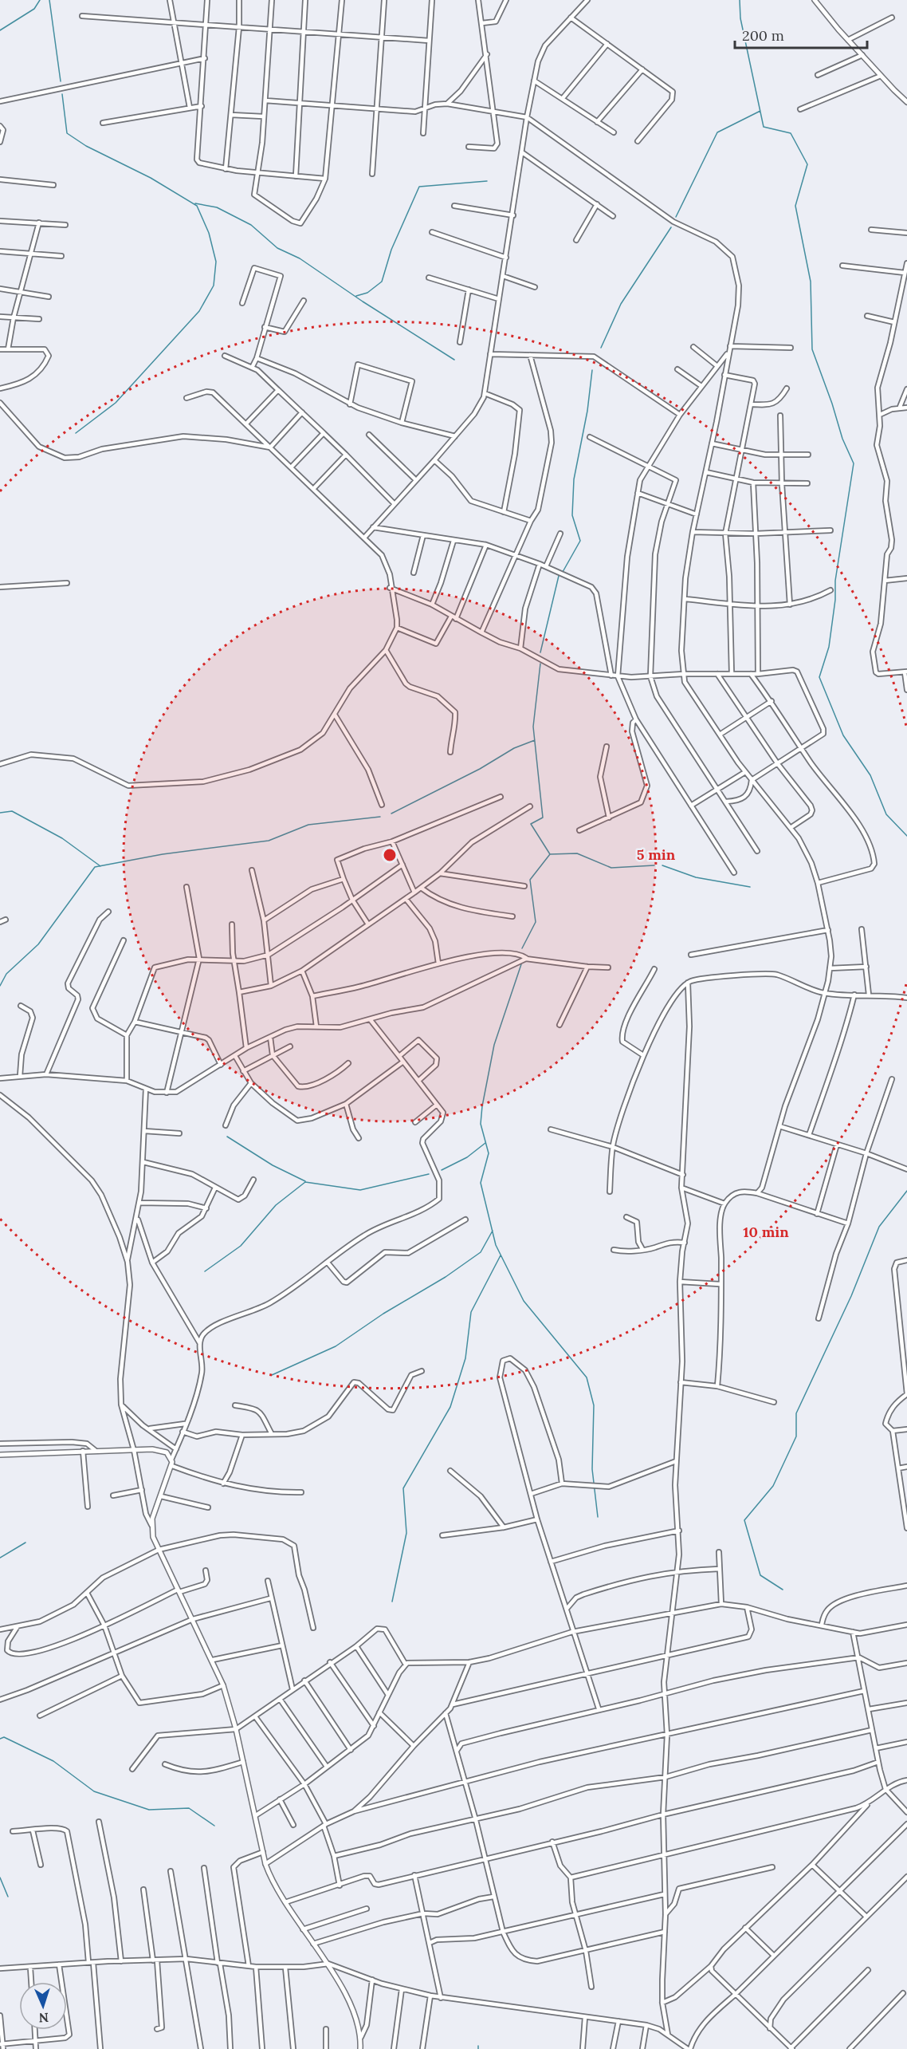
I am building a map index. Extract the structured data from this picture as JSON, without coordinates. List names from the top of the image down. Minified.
{"scale_bar":"200 m","north":"bottom","rings":["5 min","10 min"]}
